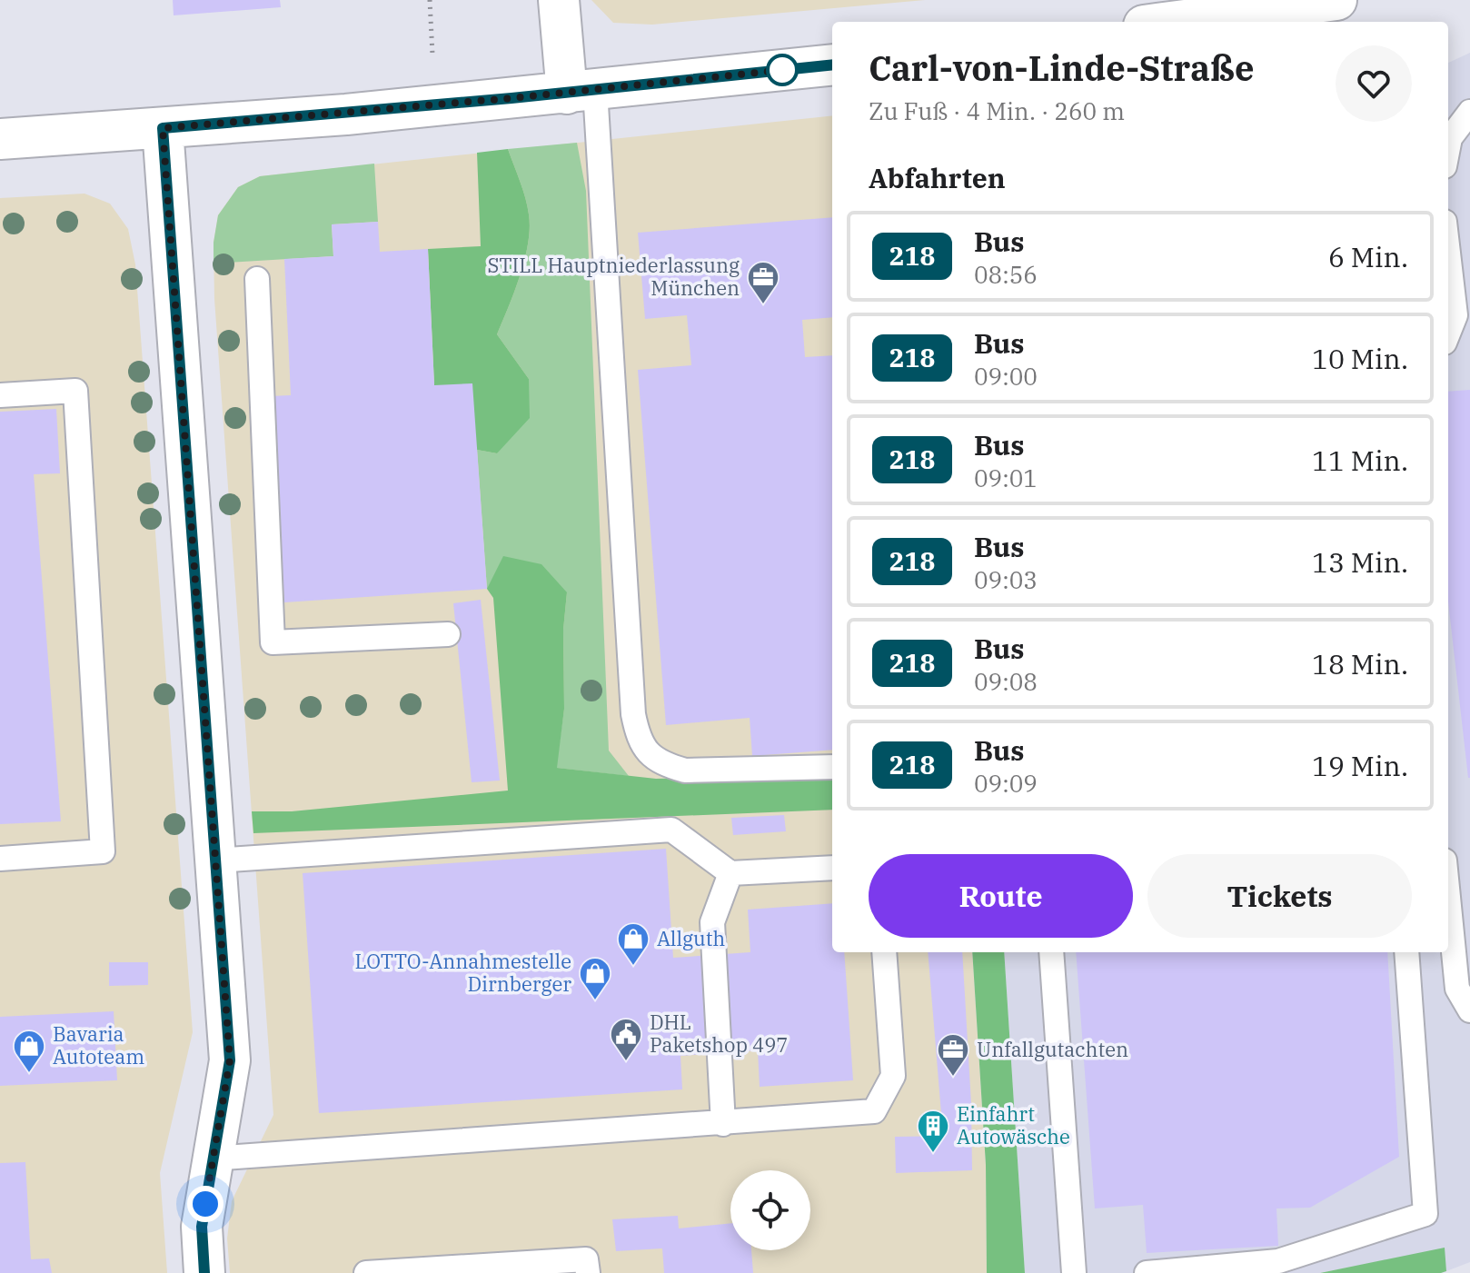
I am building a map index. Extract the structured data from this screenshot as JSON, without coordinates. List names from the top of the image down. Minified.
{"places":{"office":["STILL Hauptniederlassung München","Unfallgutachten"],"shop":["Allguth","LOTTO-Annahmestelle Dirnberger","Bavaria Autoteam"],"public building":["DHL Paketshop 497"],"building":["Einfahrt Autowäsche"]},"lines":["bus line 218"],"page":{"heading":[["Carl-von-Linde-Straße","Zu Fuß · 4 Min. · 260 m"],"Abfahrten"],"list":[{"mark":"218","name":"Bus","note":"08:56","value":"6 Min."},{"mark":"218","name":"Bus","note":"09:00","value":"10 Min."},{"mark":"218","name":"Bus","note":"09:01","value":"11 Min."},{"mark":"218","name":"Bus","note":"09:03","value":"13 Min."},{"mark":"218","name":"Bus","note":"09:08","value":"18 Min."},{"mark":"218","name":"Bus","note":"09:09","value":"19 Min."}],"buttons":["Route","Tickets"]}}
